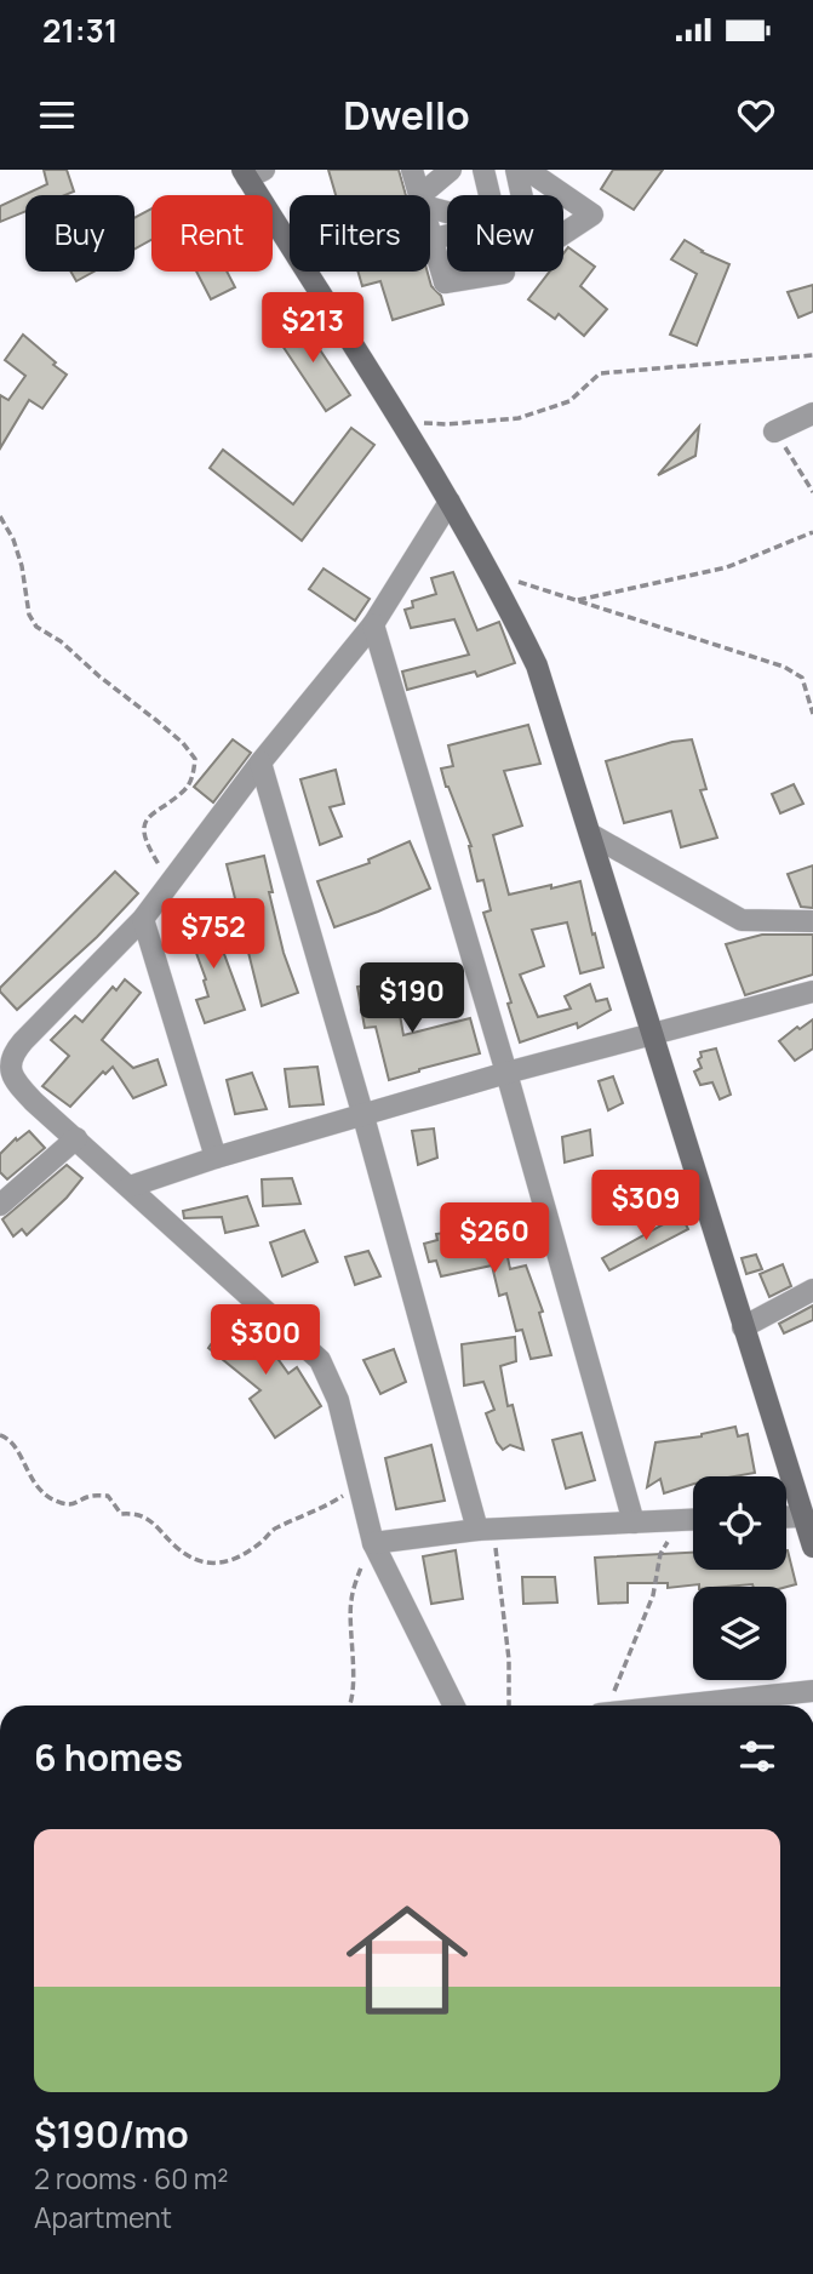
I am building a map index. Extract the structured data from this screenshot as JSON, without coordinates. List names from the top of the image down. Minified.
{"page":{"status":"21:31","header":"Dwello","chip":["Buy","Rent","Filters","New"],"price":["$213","$752","$190","$309","$260","$300"],"heading":"6 homes","list":[{"name":"$190/mo","note":"2 rooms · 60 m² · Apartment"}]}}
